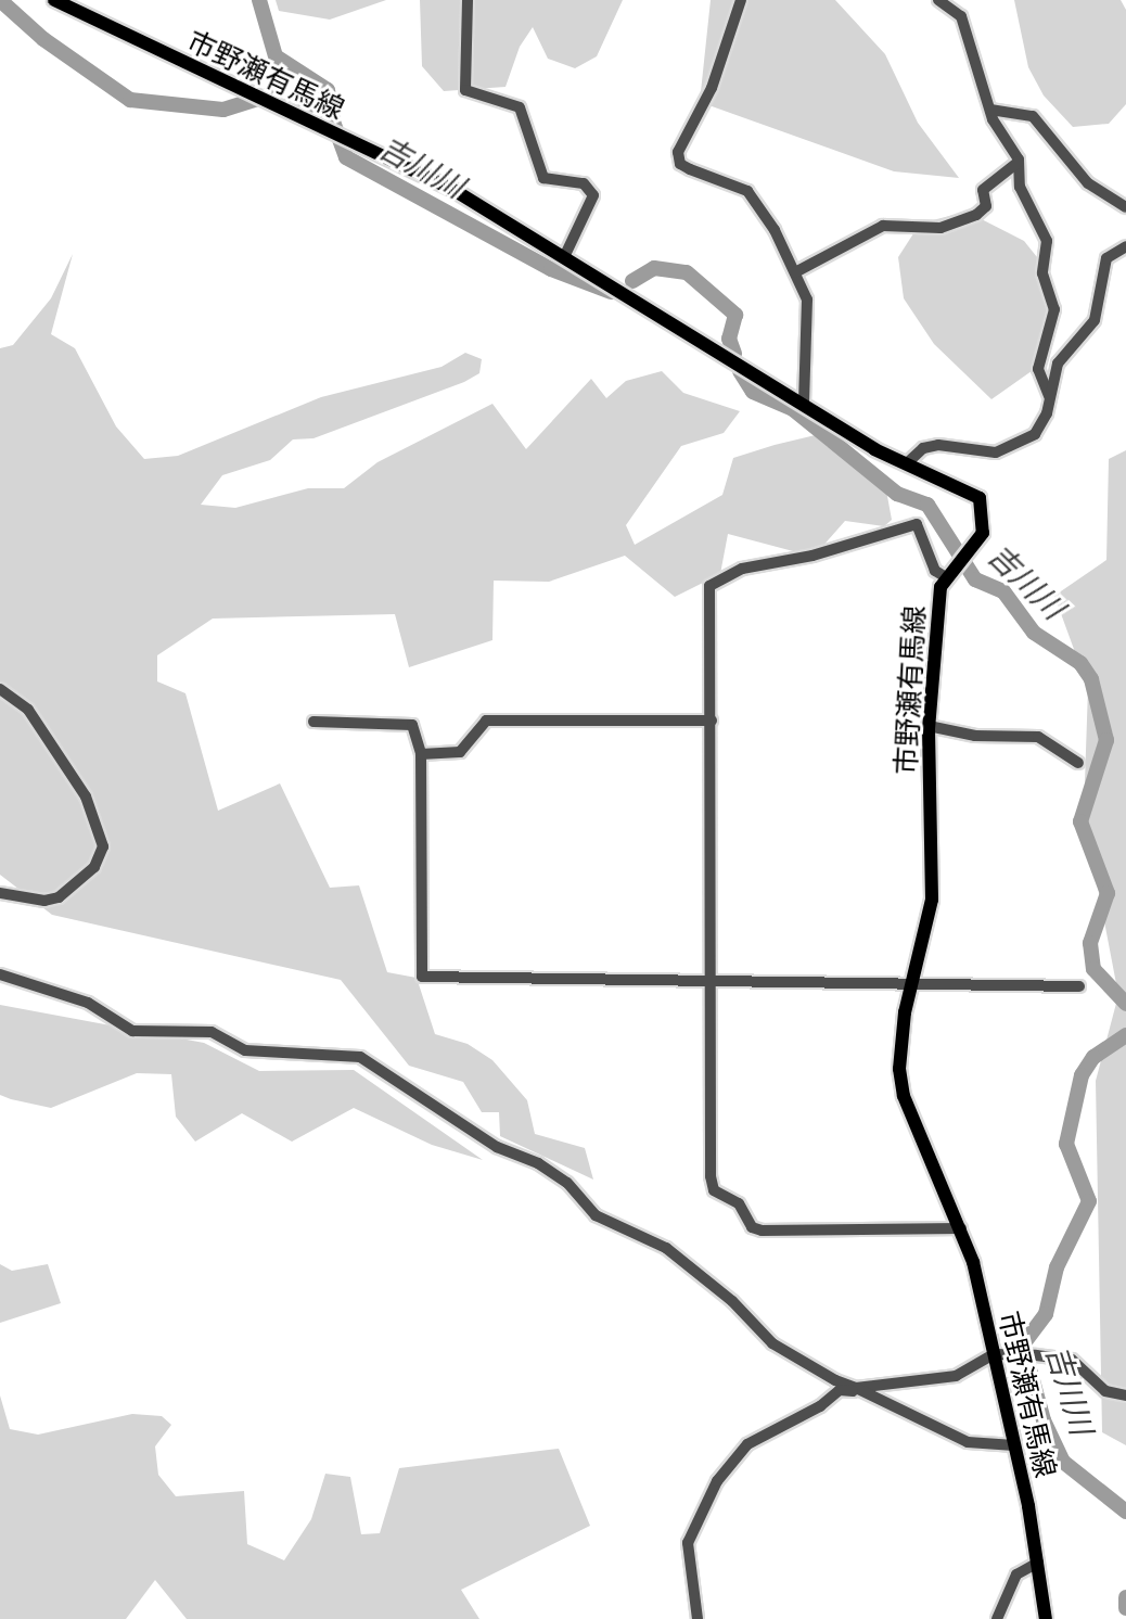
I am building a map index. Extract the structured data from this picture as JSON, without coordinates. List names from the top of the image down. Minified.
{"streets":{"main road":["市野瀬有馬線"]},"water":["吉川川"]}
